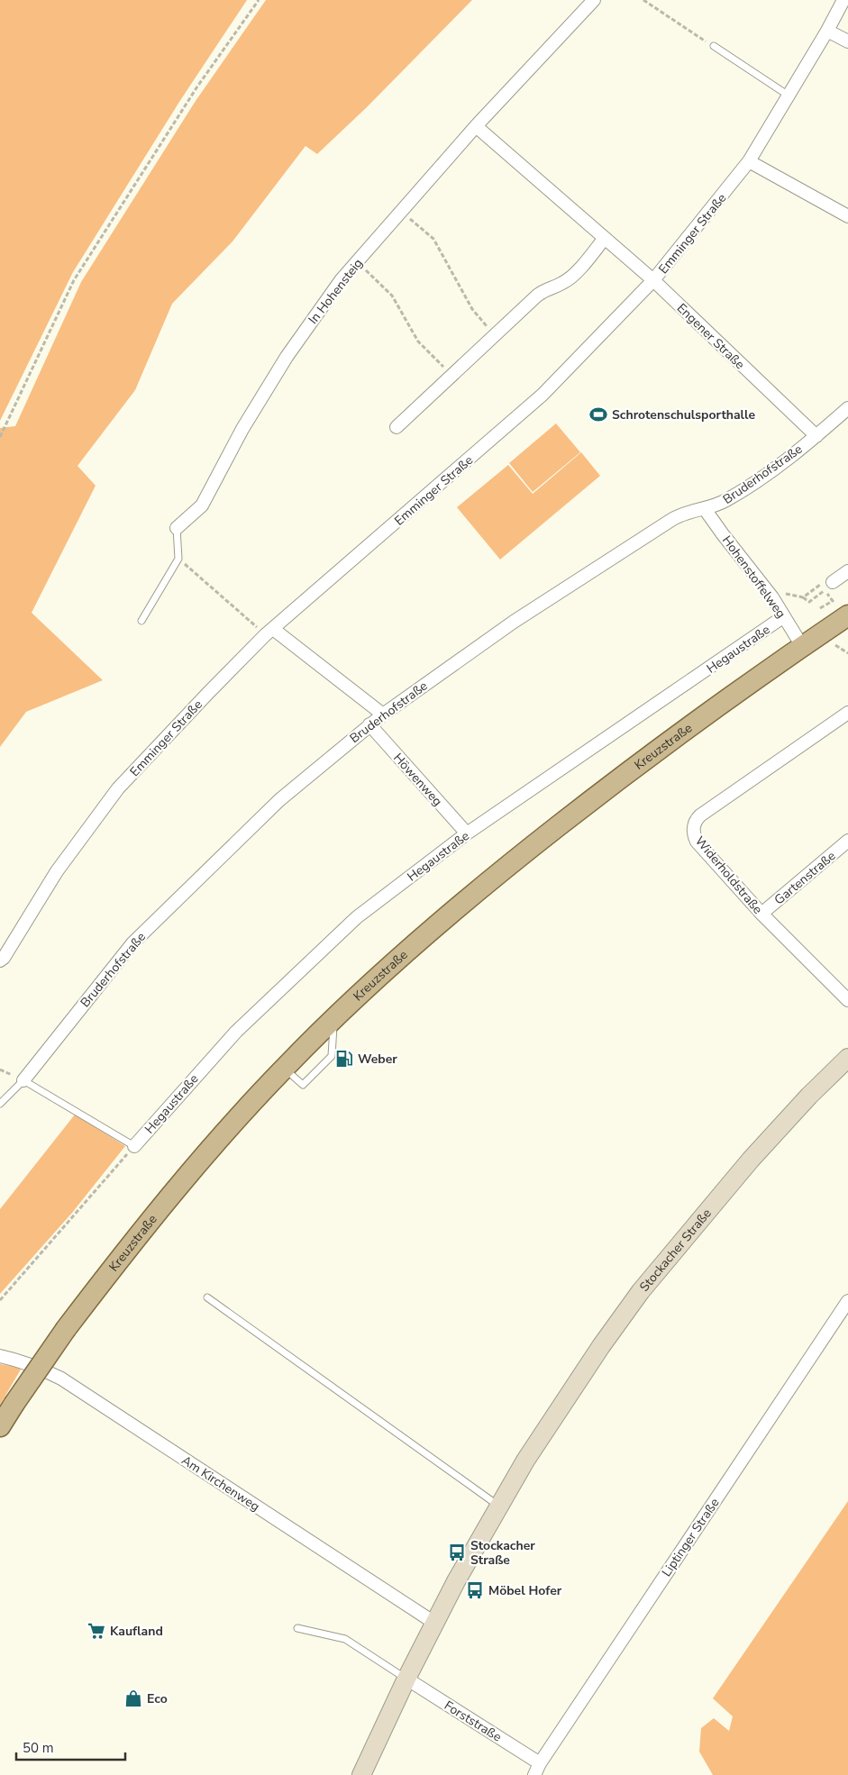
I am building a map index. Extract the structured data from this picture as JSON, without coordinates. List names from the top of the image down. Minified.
{"streets":{"main road":["Kreuzstraße"],"street":["Emminger Straße","In Hohensteig","Engener Straße","Bruderhofstraße","Hohenstoffelweg","Hegaustraße","Höwenweg","Widerholdstraße","Gartenstraße","Stockacher Straße","Am Kirchenweg","Liptinger Straße","Forststraße"]},"crossings":[["Emminger Straße","Engener Straße"],["In Hohensteig","Engener Straße"],["Engener Straße","Bruderhofstraße"],["Bruderhofstraße","Hohenstoffelweg"],["Bruderhofstraße","Höwenweg"],["Hohenstoffelweg","Hegaustraße"],["Hohenstoffelweg","Kreuzstraße"],["Hegaustraße","Höwenweg"],["Widerholdstraße","Gartenstraße"],["Stockacher Straße","Am Kirchenweg"],["Stockacher Straße","Forststraße"],["Liptinger Straße","Forststraße"]],"places":{"sports":["Schrotenschulsporthalle"],"fuel station":["Weber"],"bus stop":["Stockacher Straße","Möbel Hofer"],"supermarket":["Kaufland"],"shop":["Eco"]},"scale_bar":"50 m"}
